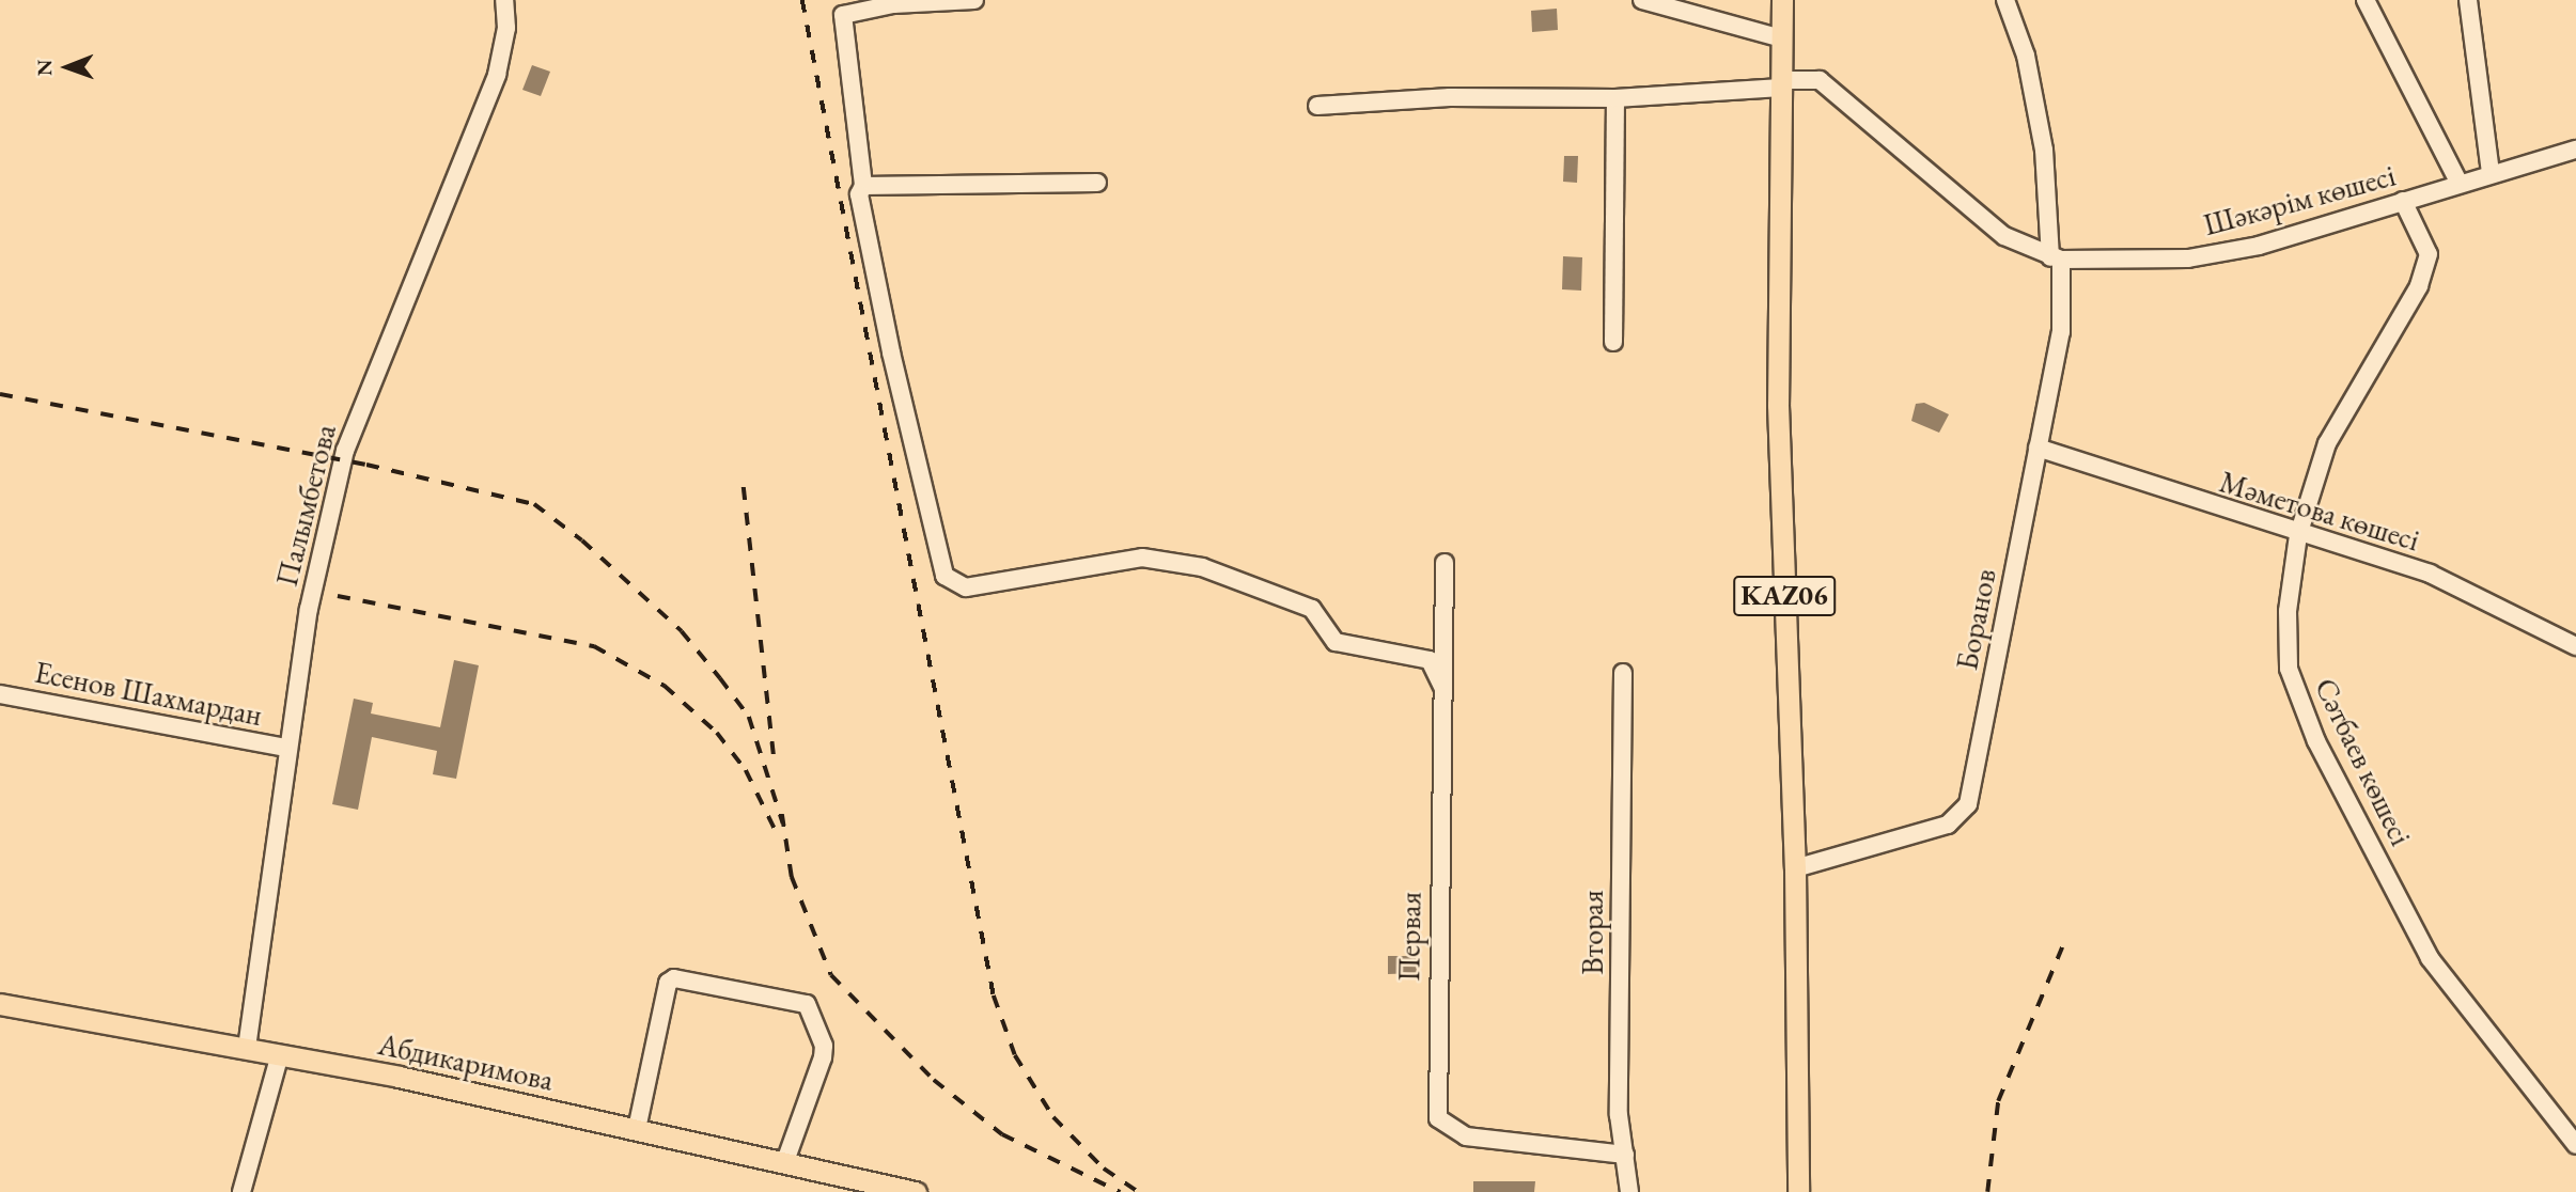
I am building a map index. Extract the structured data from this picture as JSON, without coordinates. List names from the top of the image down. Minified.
{"streets":{"main road":["KАZ06","Абдикаримова"],"street":["Шәкәрім көшесі","Палымбетова","Мәметова көшесі","Боранов","Есенов Шахмардан","Сәтбаев көшесі","Вторая","Первая"]},"crossings":[["Шәкәрім көшесі","KАZ06"],["Шәкәрім көшесі","Боранов"],["Шәкәрім көшесі","Сәтбаев көшесі"],["Палымбетова","Есенов Шахмардан"],["Палымбетова","Абдикаримова"],["Мәметова көшесі","Боранов"],["Мәметова көшесі","Сәтбаев көшесі"],["KАZ06","Боранов"],["Вторая","Первая"]],"north":"left"}
